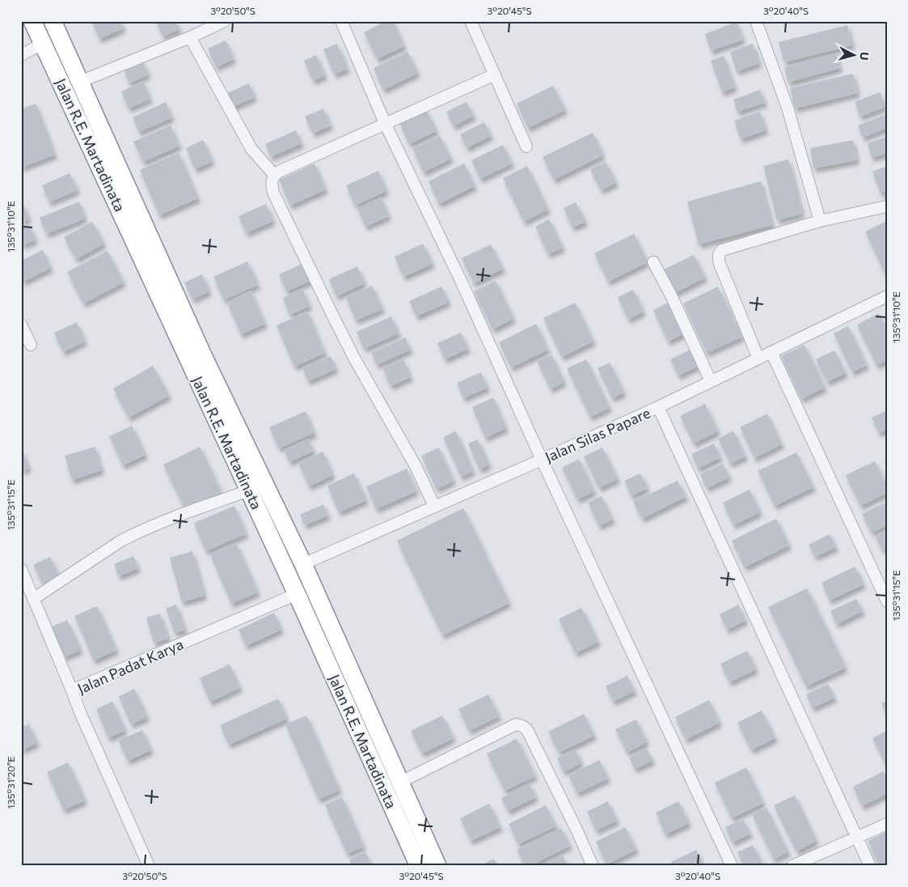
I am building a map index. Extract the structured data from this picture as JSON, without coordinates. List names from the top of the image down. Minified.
{"streets":{"highway":["Jalan R.E. Martadinata"],"street":["Jalan Silas Papare","Jalan Padat Karya"]},"crossings":[["Jalan R.E. Martadinata","Jalan Silas Papare"],["Jalan R.E. Martadinata","Jalan Padat Karya"]],"north":"right","coordinates":["3°20'50\"S","3°20'45\"S","3°20'40\"S","135°31'10\"E","135°31'15\"E","135°31'20\"E"]}
